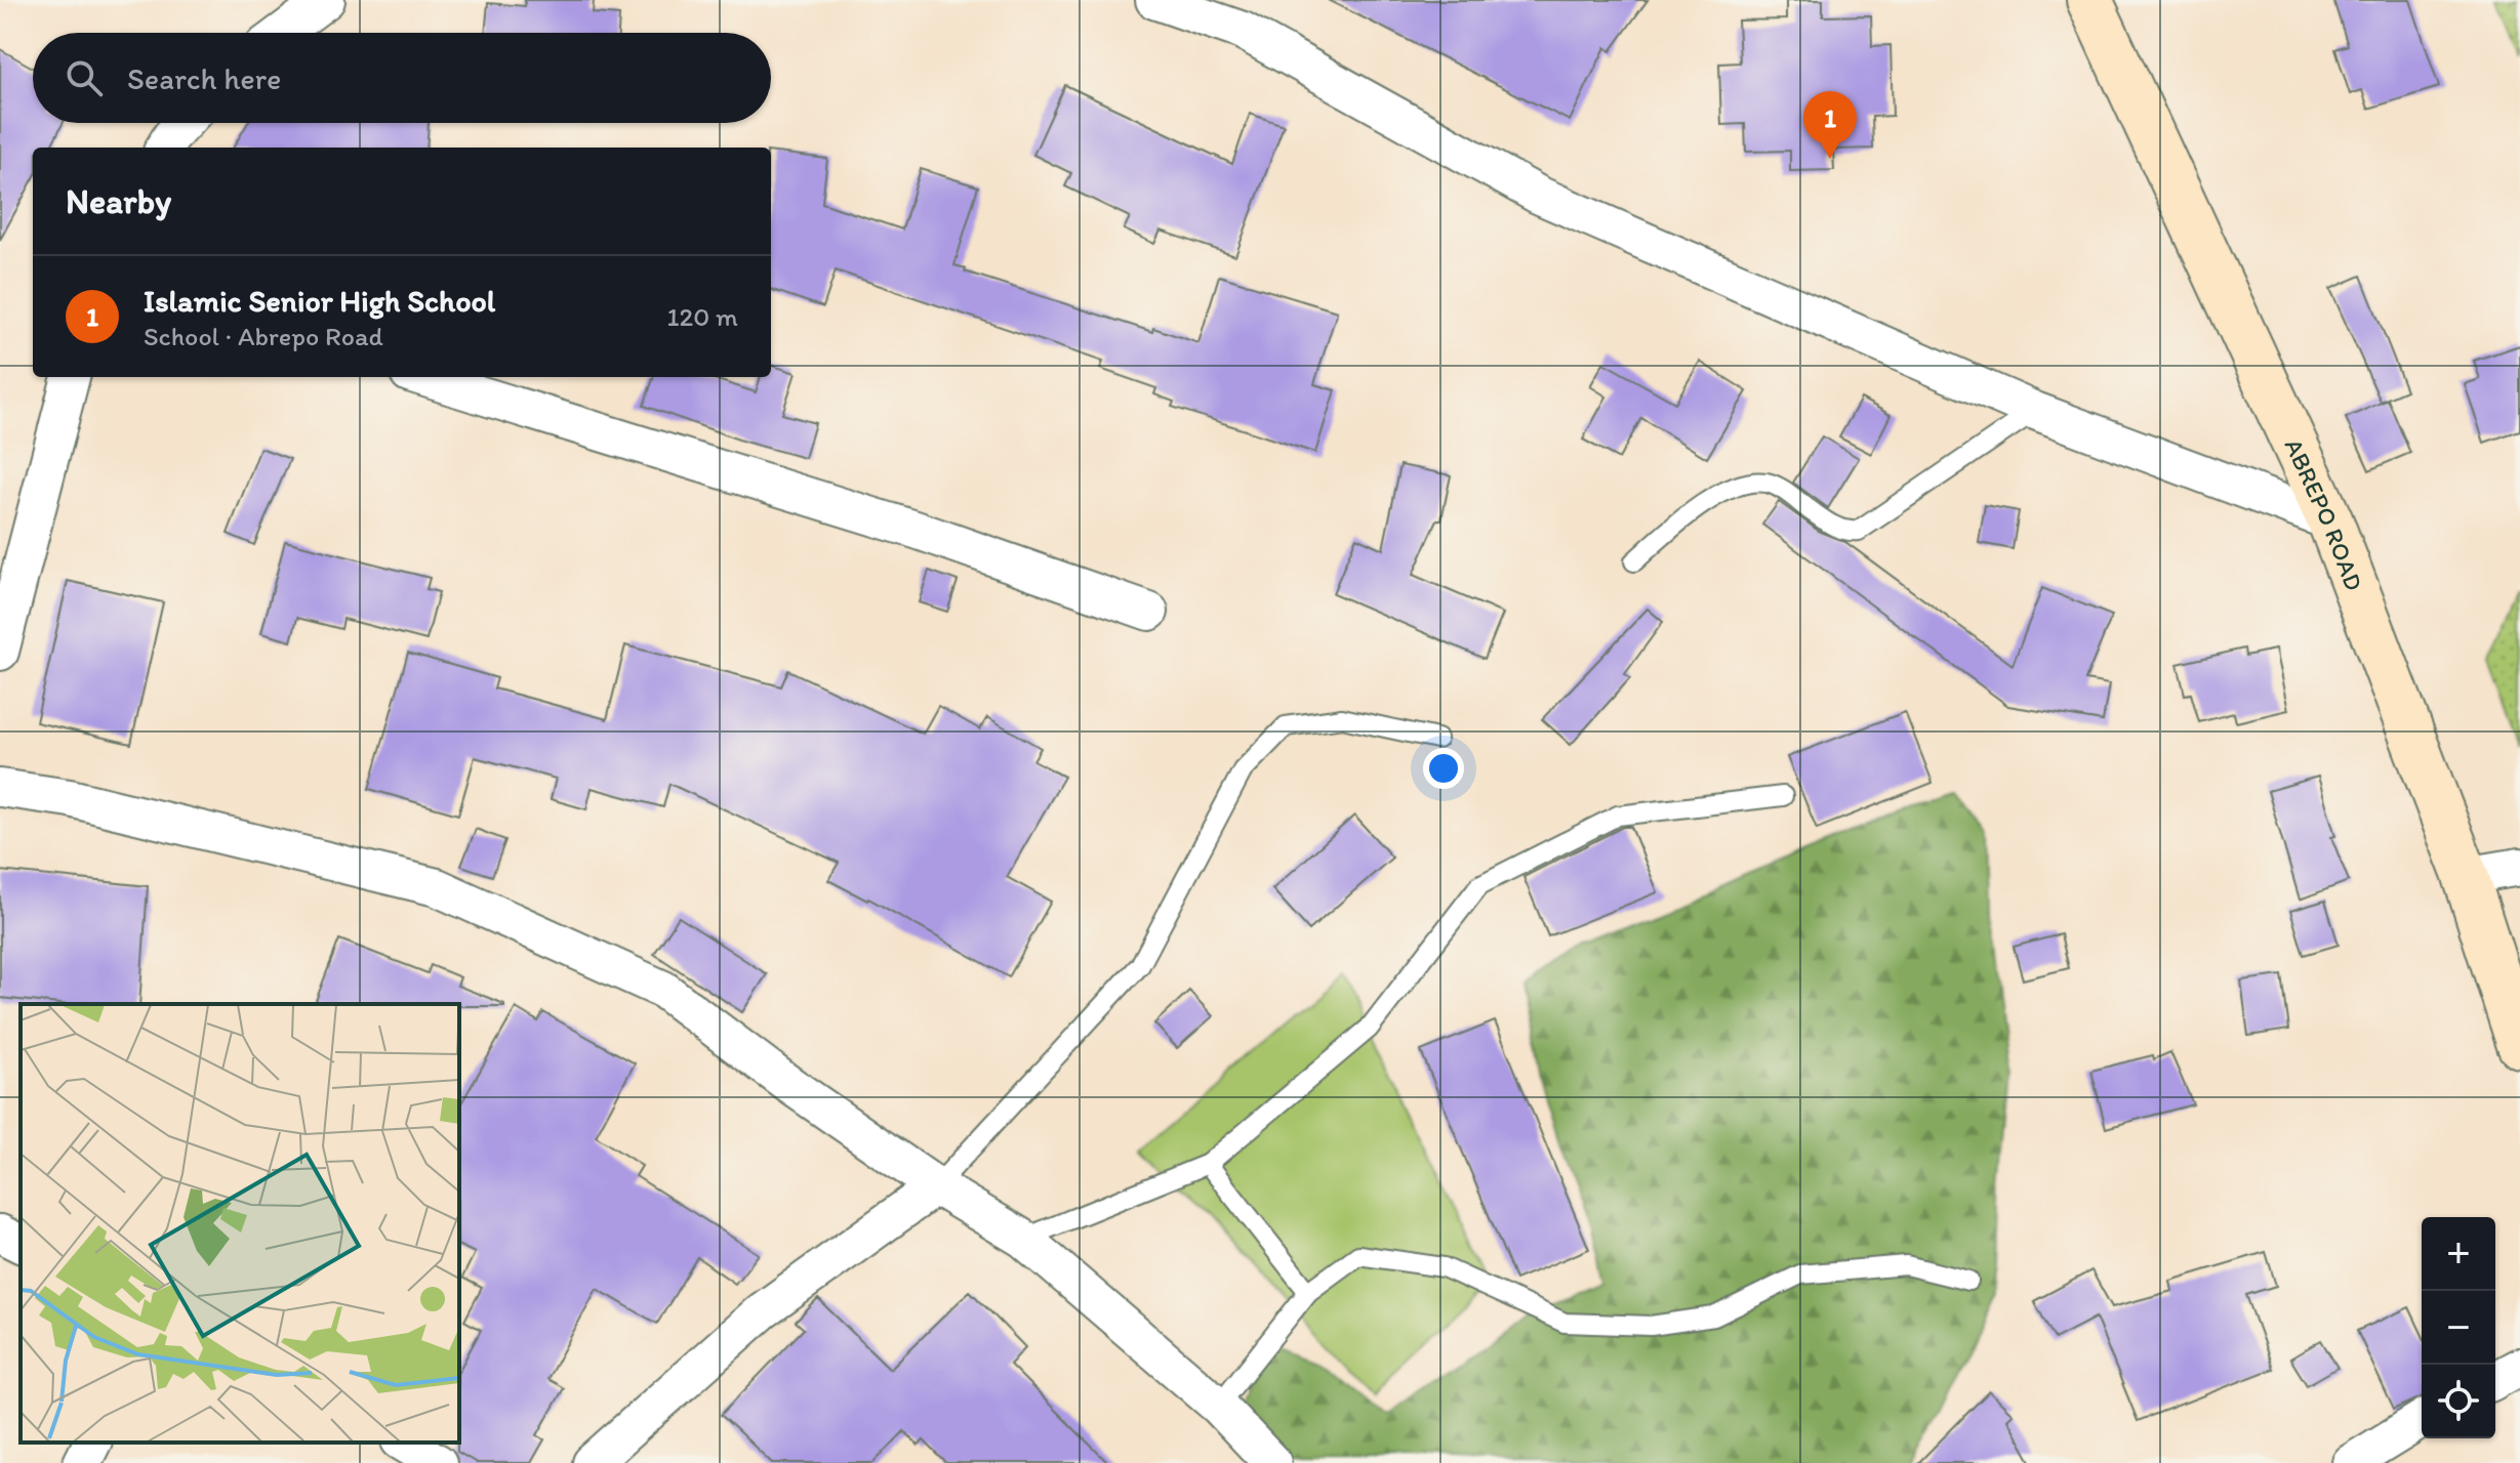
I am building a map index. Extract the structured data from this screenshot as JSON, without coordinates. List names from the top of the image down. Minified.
{"streets":{"main road":["ABREPO ROAD"]},"page":{"search":"Search here","pins":"1","heading":"Nearby","list":[{"mark":"1","name":"Islamic Senior High School","note":"School · Abrepo Road","value":"120 m"}],"map_buttons":["+","−"]}}
